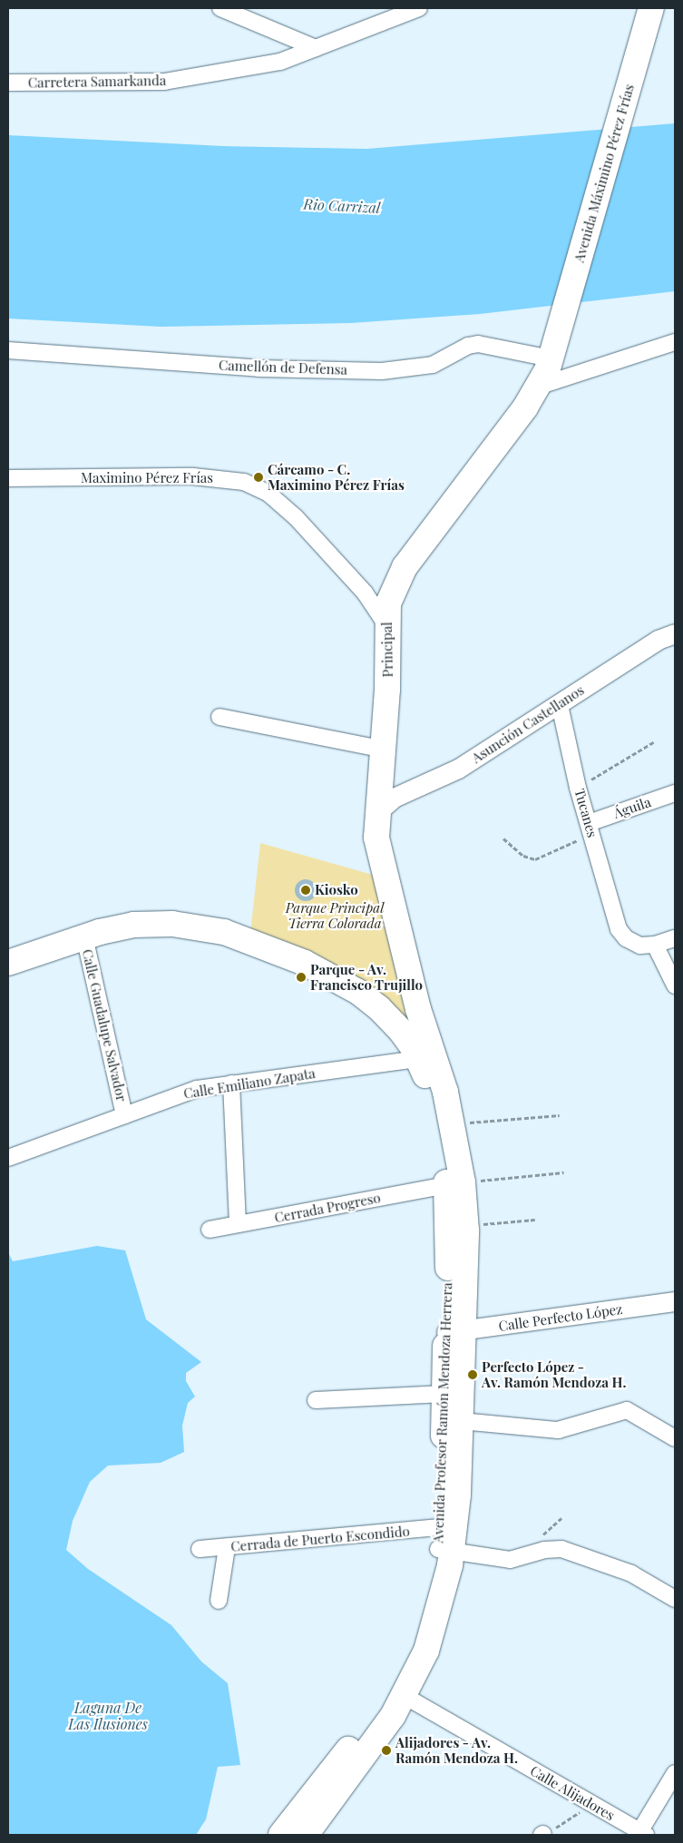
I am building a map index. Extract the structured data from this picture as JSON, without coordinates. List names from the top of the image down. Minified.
{"streets":{"main road":["Avenida Máximino Pérez Frías","Principal","Avenida Profesor Ramón Mendoza Herrera"],"street":["Carretera Samarkanda","Camellón de Defensa","Maximino Pérez Frías","Asunción Castellanos","Águila","Tucanes","Calle Guadalupe Salvador","Calle Emiliano Zapata","Cerrada Progreso","Calle Perfecto López","Cerrada de Puerto Escondido","Calle Alijadores"]},"crossings":[["Avenida Máximino Pérez Frías","Camellón de Defensa"],["Avenida Máximino Pérez Frías","Principal"],["Camellón de Defensa","Principal"],["Maximino Pérez Frías","Principal"],["Principal","Asunción Castellanos"],["Principal","Avenida Profesor Ramón Mendoza Herrera"],["Asunción Castellanos","Tucanes"],["Águila","Tucanes"],["Calle Guadalupe Salvador","Calle Emiliano Zapata"],["Calle Guadalupe Salvador","Avenida Profesor Ramón Mendoza Herrera"],["Calle Emiliano Zapata","Avenida Profesor Ramón Mendoza Herrera"],["Cerrada Progreso","Avenida Profesor Ramón Mendoza Herrera"],["Calle Perfecto López","Avenida Profesor Ramón Mendoza Herrera"],["Avenida Profesor Ramón Mendoza Herrera","Cerrada de Puerto Escondido"],["Avenida Profesor Ramón Mendoza Herrera","Calle Alijadores"]],"water":["Rio Carrizal","Laguna De Las Ilusiones"],"parks":["Parque Principal Tierra Colorada"],"places":["Cárcamo - C. Maximino Pérez Frías","Kiosko","Parque - Av. Francisco Trujillo","Perfecto López - Av. Ramón Mendoza H.","Alijadores - Av. Ramón Mendoza H."]}
